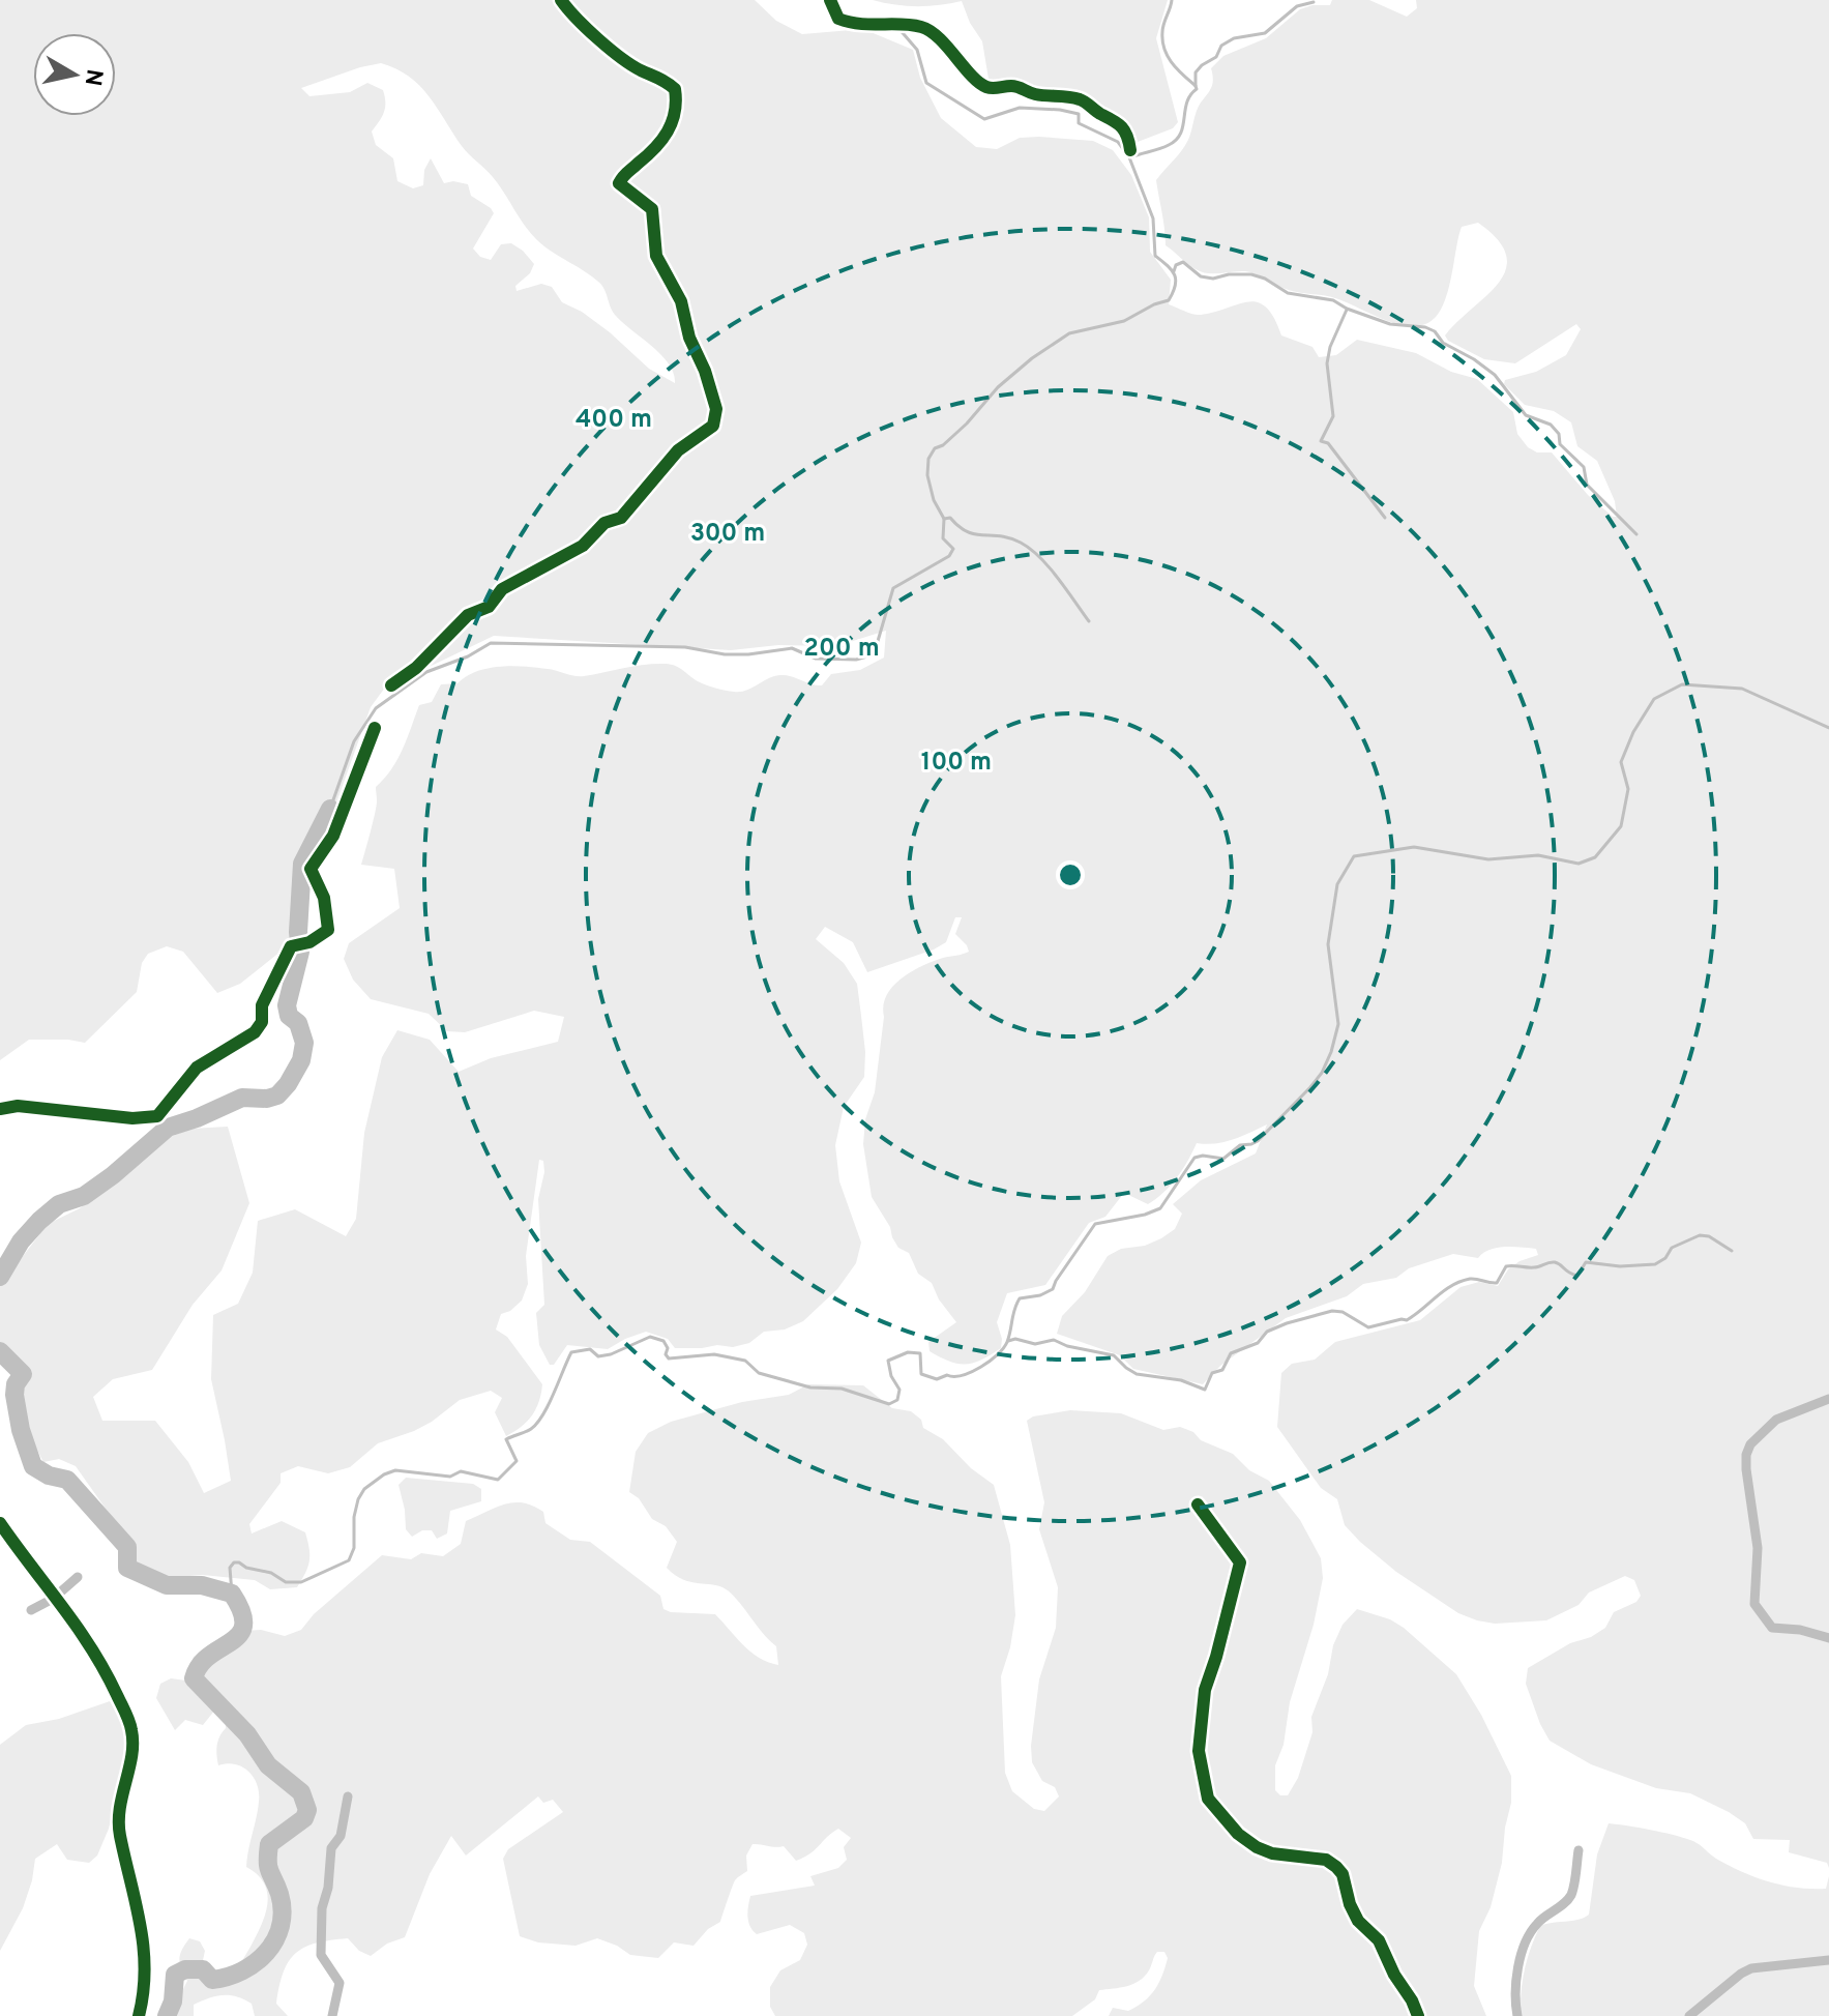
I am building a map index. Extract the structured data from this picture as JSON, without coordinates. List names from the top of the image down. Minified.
{"north":"right","rings":["400 m","300 m","200 m","100 m"]}
